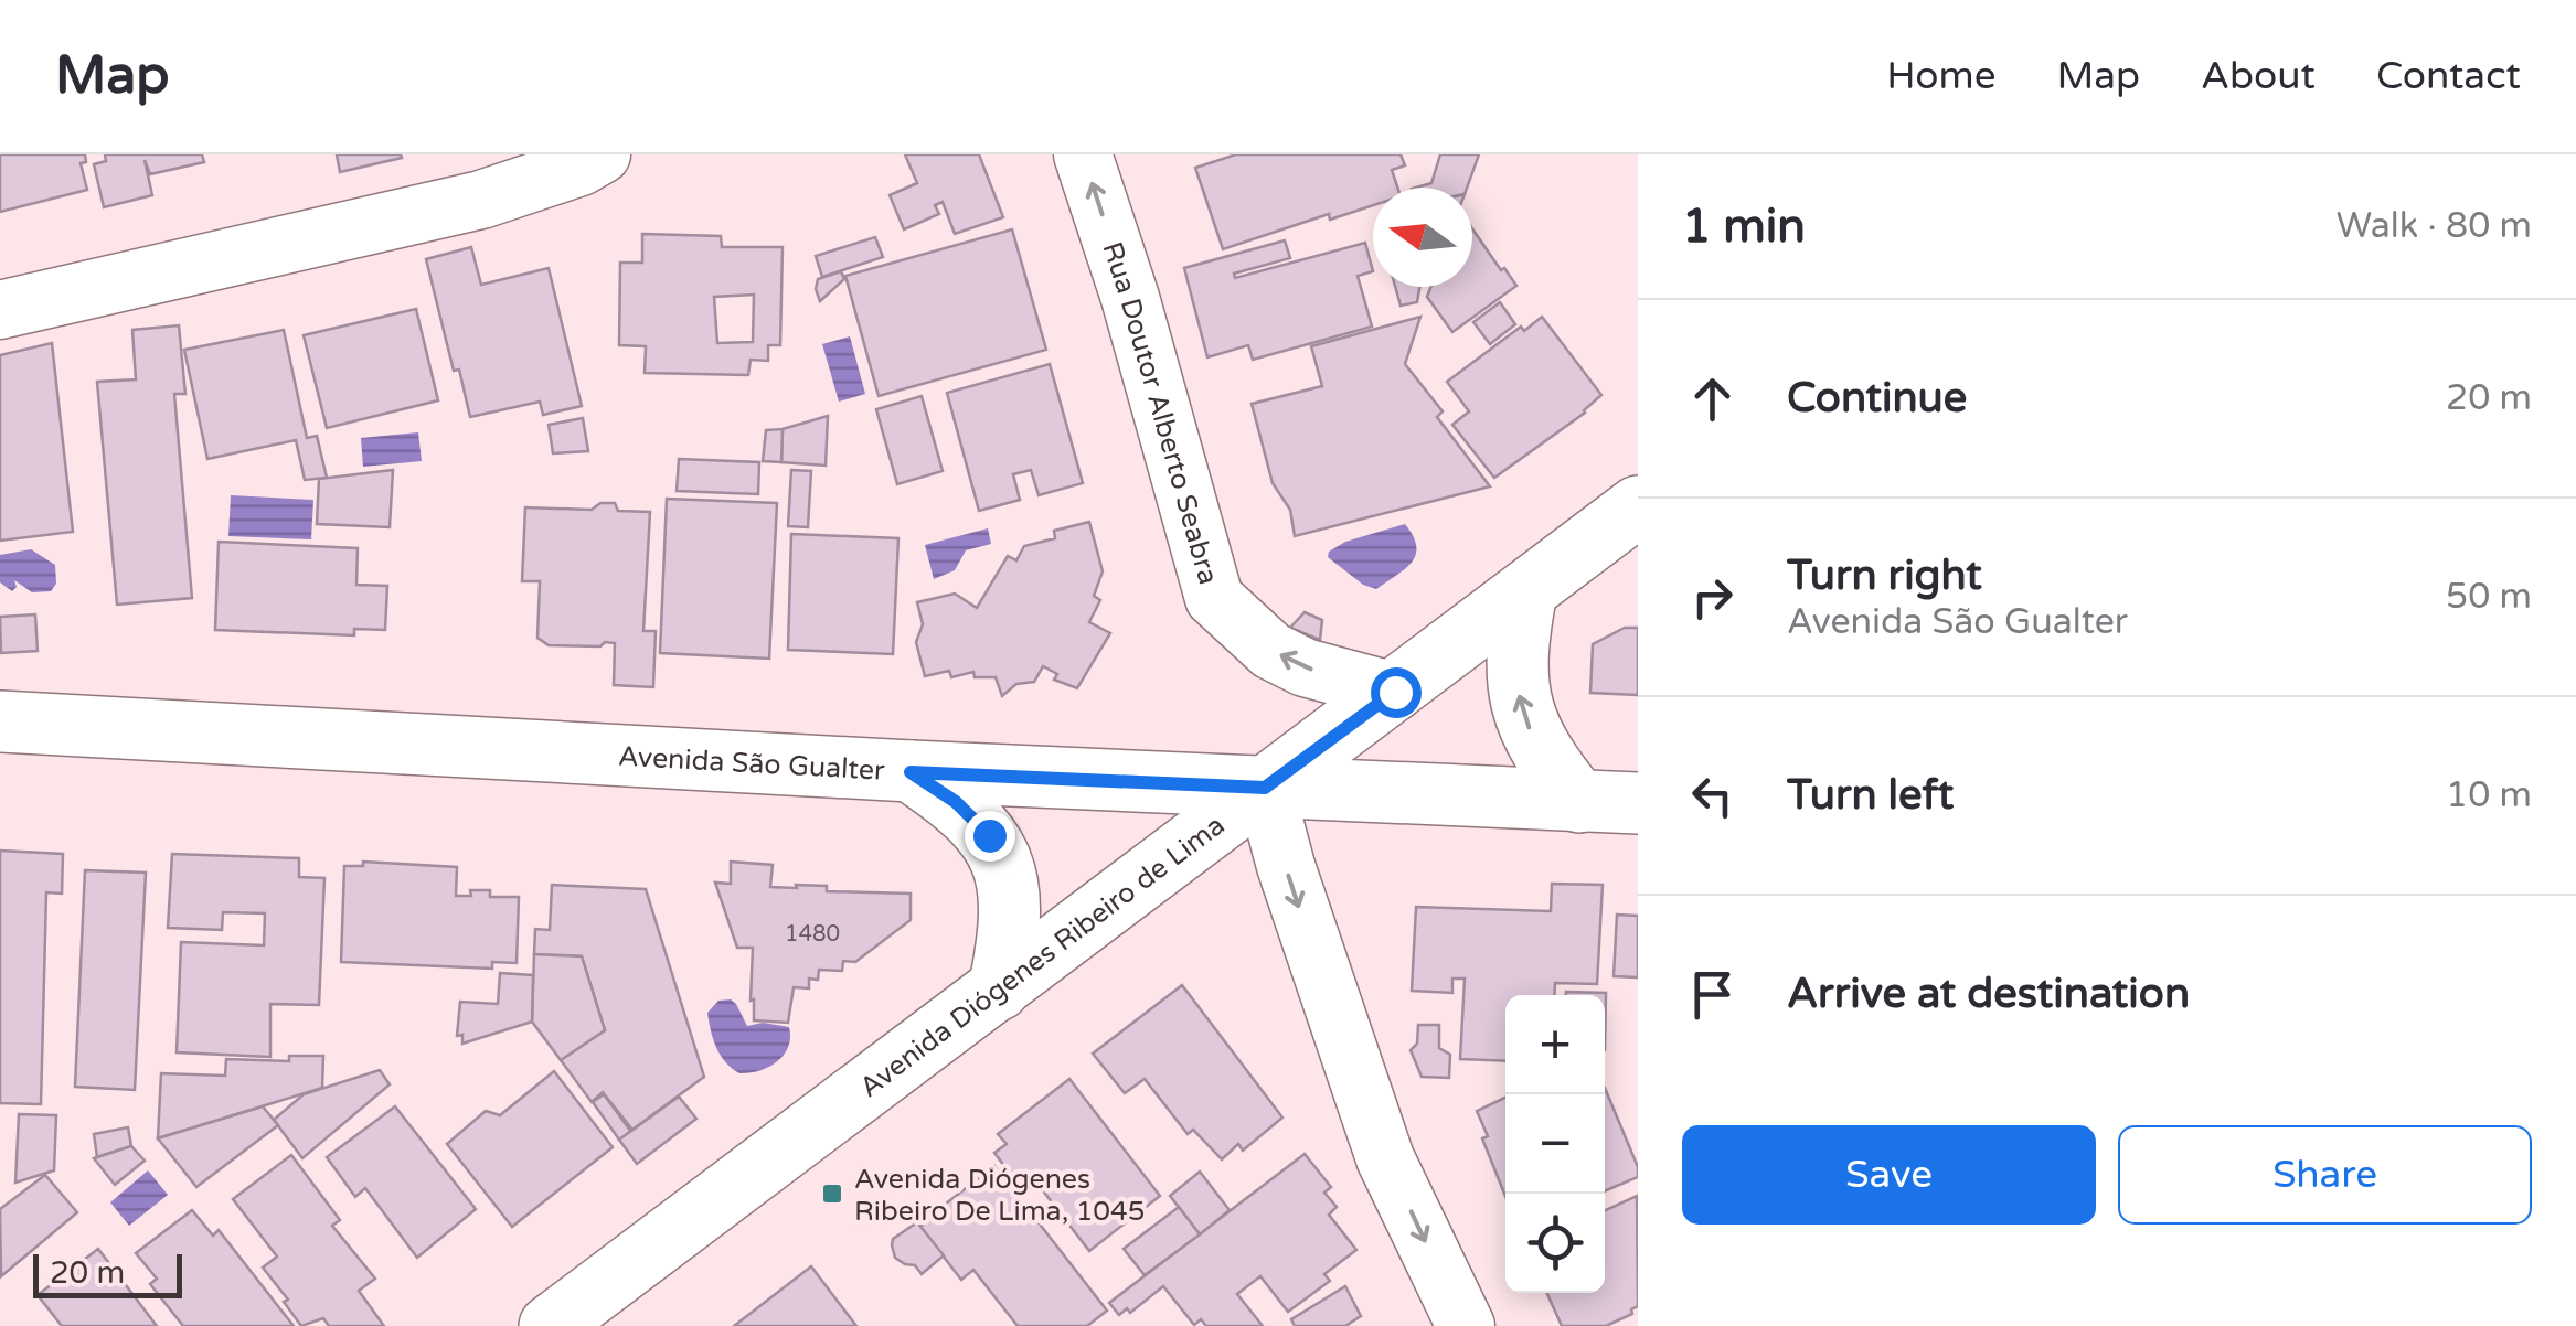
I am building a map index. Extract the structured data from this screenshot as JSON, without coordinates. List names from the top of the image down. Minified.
{"streets":{"main road":["Avenida São Gualter","Avenida Diógenes Ribeiro de Lima"],"street":["Rua Doutor Alberto Seabra"]},"crossings":[["Rua Doutor Alberto Seabra","Avenida Diógenes Ribeiro de Lima"],["Avenida São Gualter","Avenida Diógenes Ribeiro de Lima"]],"one_way":["Rua Doutor Alberto Seabra"],"places":{"transit":["Avenida Diógenes Ribeiro De Lima, 1045"]},"house_numbers":["1480"],"scale_bar":"20 m","north":"left","page":{"header":"Map","nav":["Home","Map","About","Contact"],"heading":["1 min","Walk · 80 m"],"list":[["Continue","20 m"],["Turn right","Avenida São Gualter","50 m"],["Turn left","10 m"],"Arrive at destination"],"map_buttons":["+","−"],"buttons":["Save","Share"],"scale":"20 m"}}
